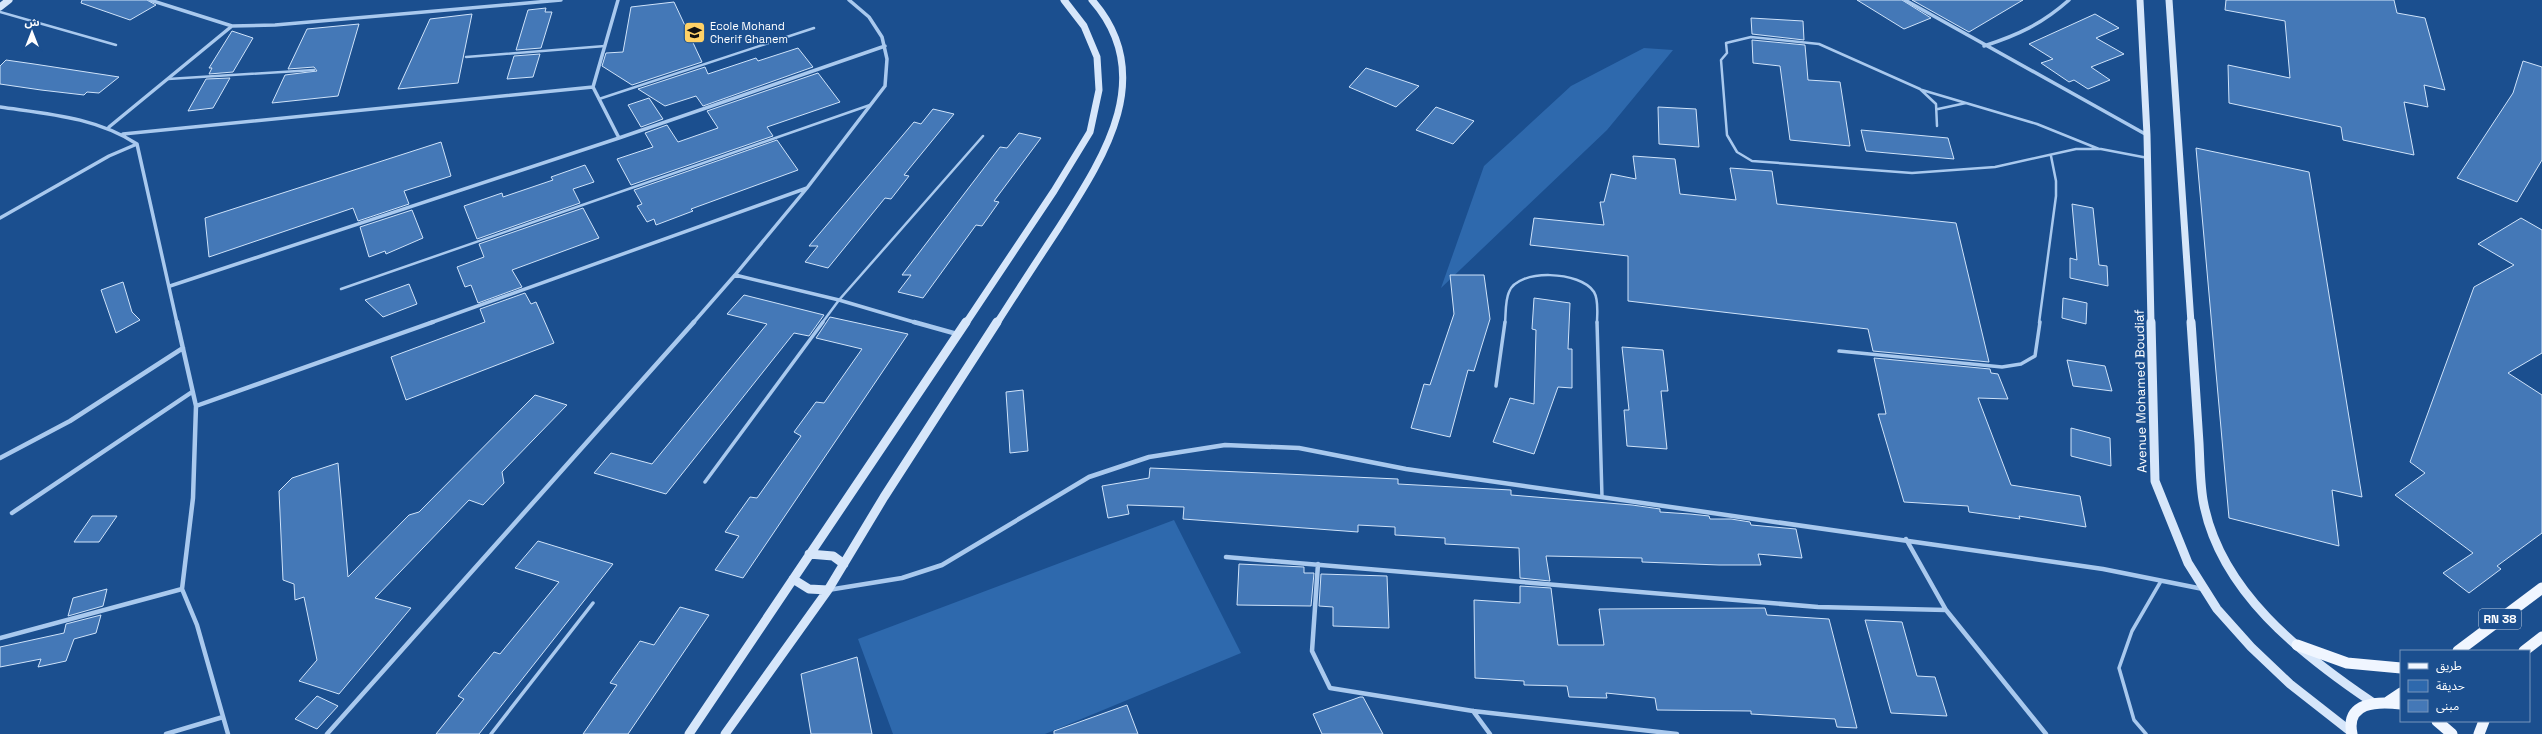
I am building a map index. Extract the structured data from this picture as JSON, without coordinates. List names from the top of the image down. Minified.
{"streets":{"main road":["Avenue Mohamed Boudiaf","RN 38"]},"places":{"school or university":["Ecole Mohand Cherif Ghanem"]},"legend":["طريق","حديقة","مبنى"],"north":"top"}
